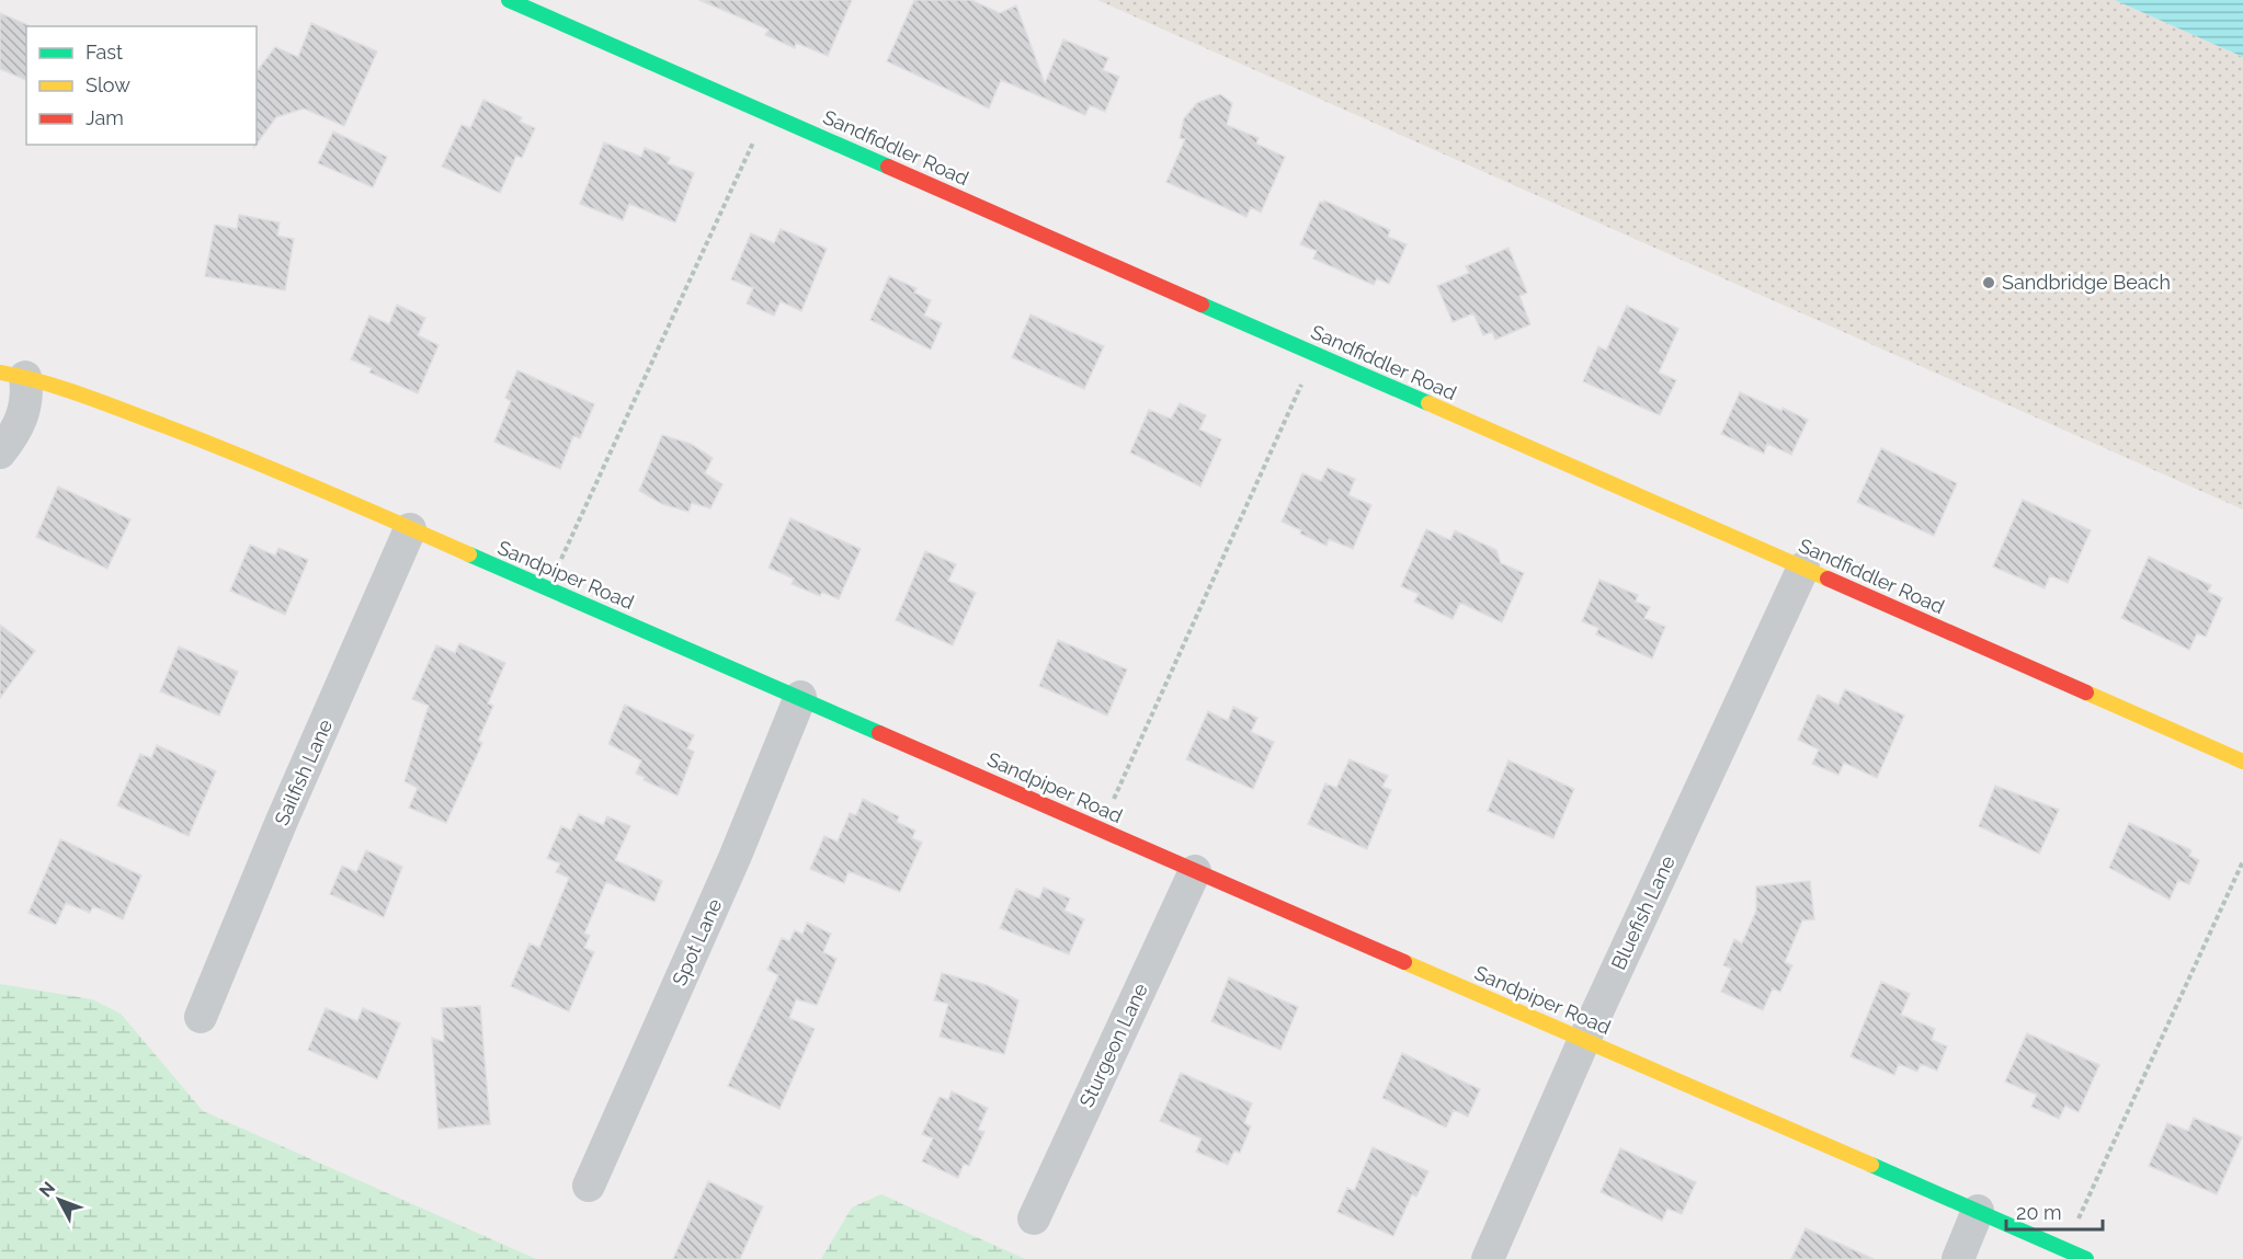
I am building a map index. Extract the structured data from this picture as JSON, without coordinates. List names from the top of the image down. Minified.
{"streets":{"street":["Sandfiddler Road","Sandpiper Road","Sailfish Lane","Bluefish Lane","Spot Lane","Sturgeon Lane"]},"crossings":[["Sandfiddler Road","Bluefish Lane"],["Sandpiper Road","Sailfish Lane"],["Sandpiper Road","Bluefish Lane"],["Sandpiper Road","Spot Lane"],["Sandpiper Road","Sturgeon Lane"]],"places":["Sandbridge Beach"],"legend":["Fast","Slow","Jam"],"scale_bar":"20 m","north":"top left"}
